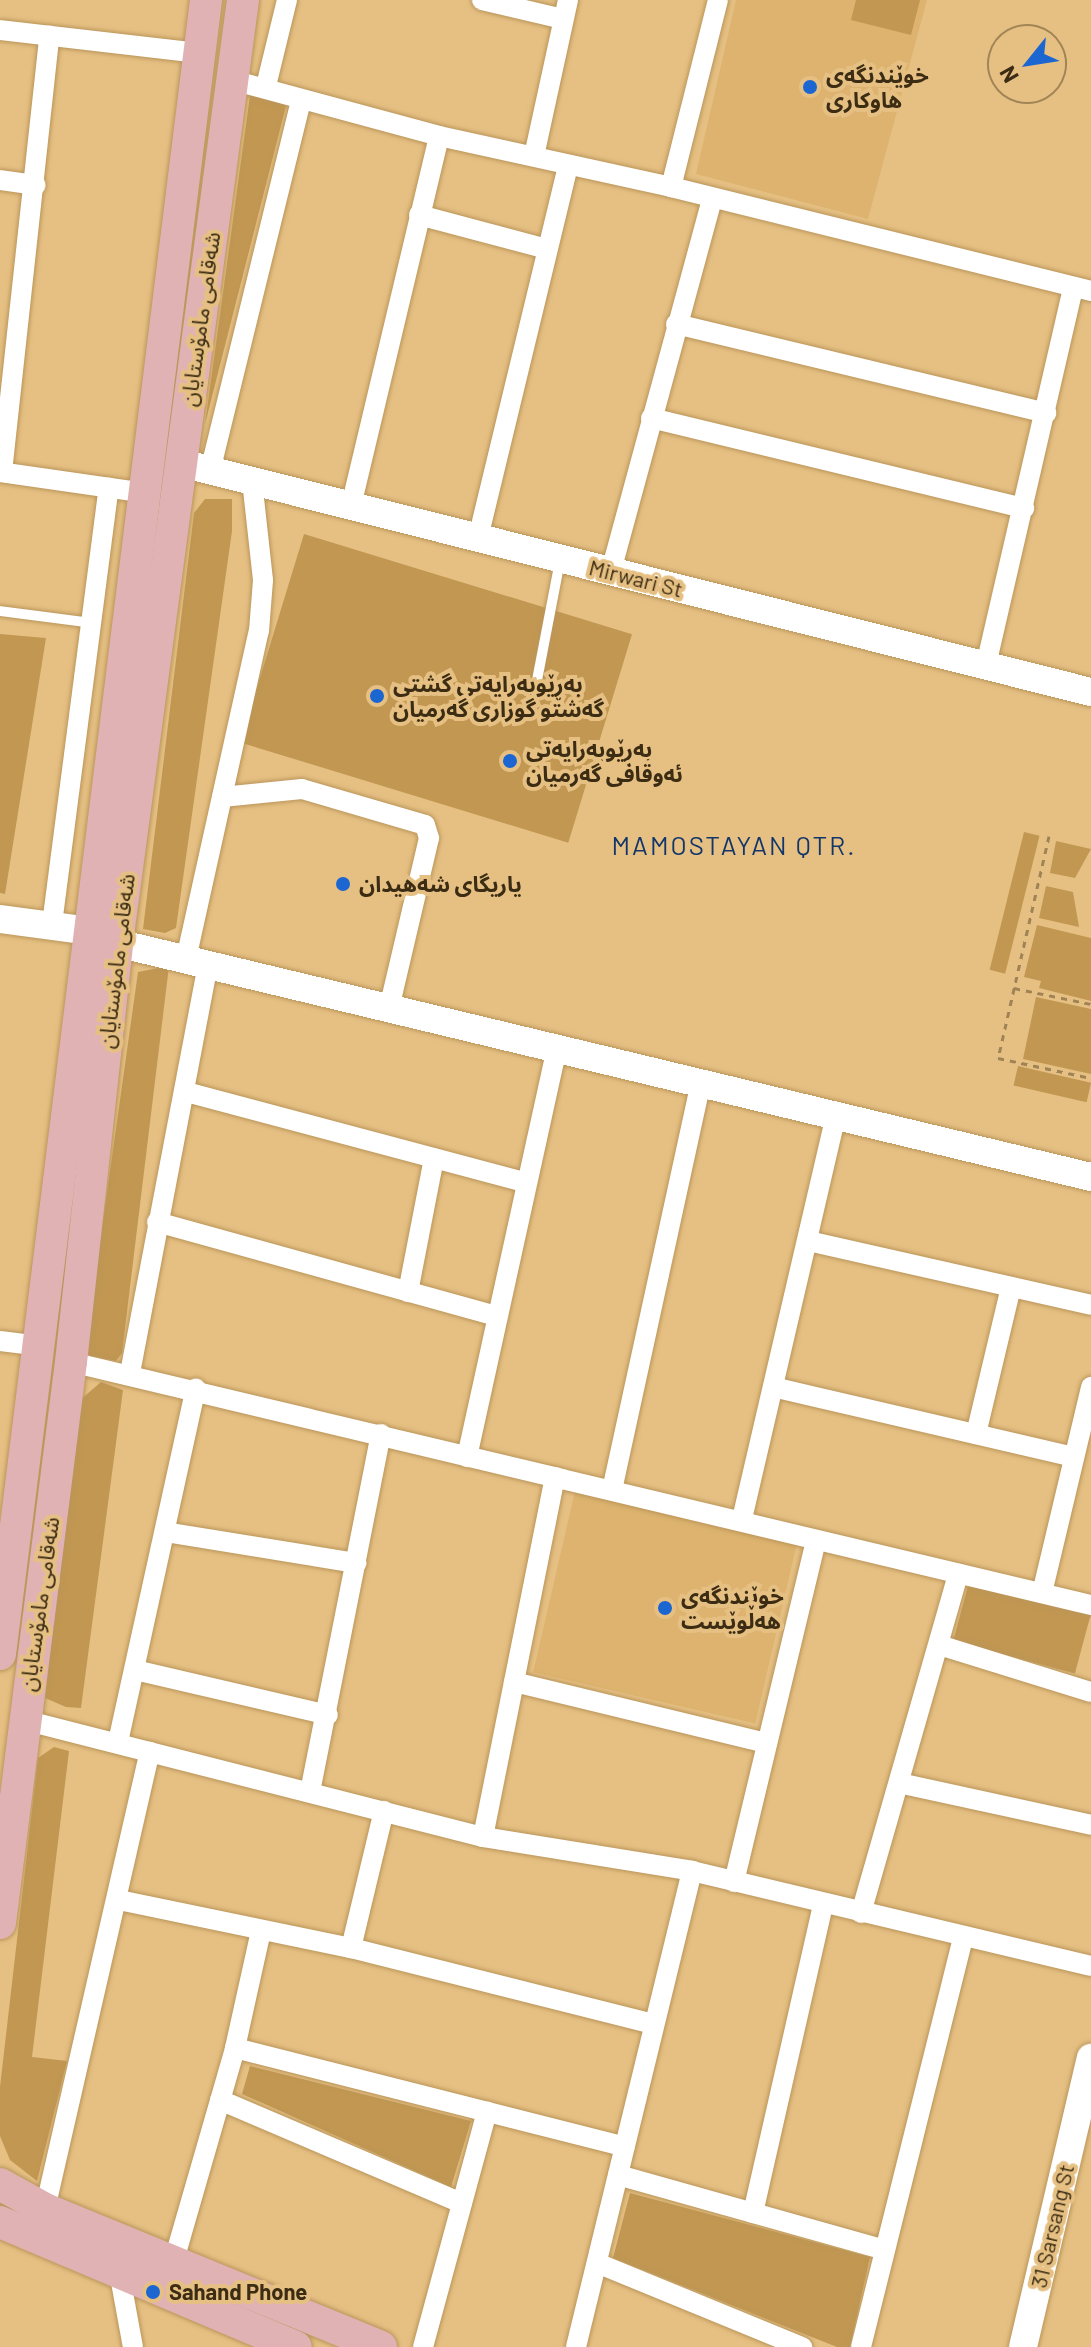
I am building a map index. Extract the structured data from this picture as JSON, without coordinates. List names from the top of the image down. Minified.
{"streets":{"main road":["شەقامی مامۆستایان"],"street":["Mirwari St","31 Sarsang St"]},"crossings":[["شەقامی مامۆستایان","Mirwari St"]],"districts":["MAMOSTAYAN QTR."],"places":["خوێندنگەی هاوکاری","بەڕێوبەرایەتی گشتی گەشتو گوزاری گەرمیان","بەڕێوبەرایەتی ئەوقافی گەرمیان","یاریگای شەهیدان","خوێندنگەی هەڵوێست","Sahand Phone"],"north":"bottom left"}
